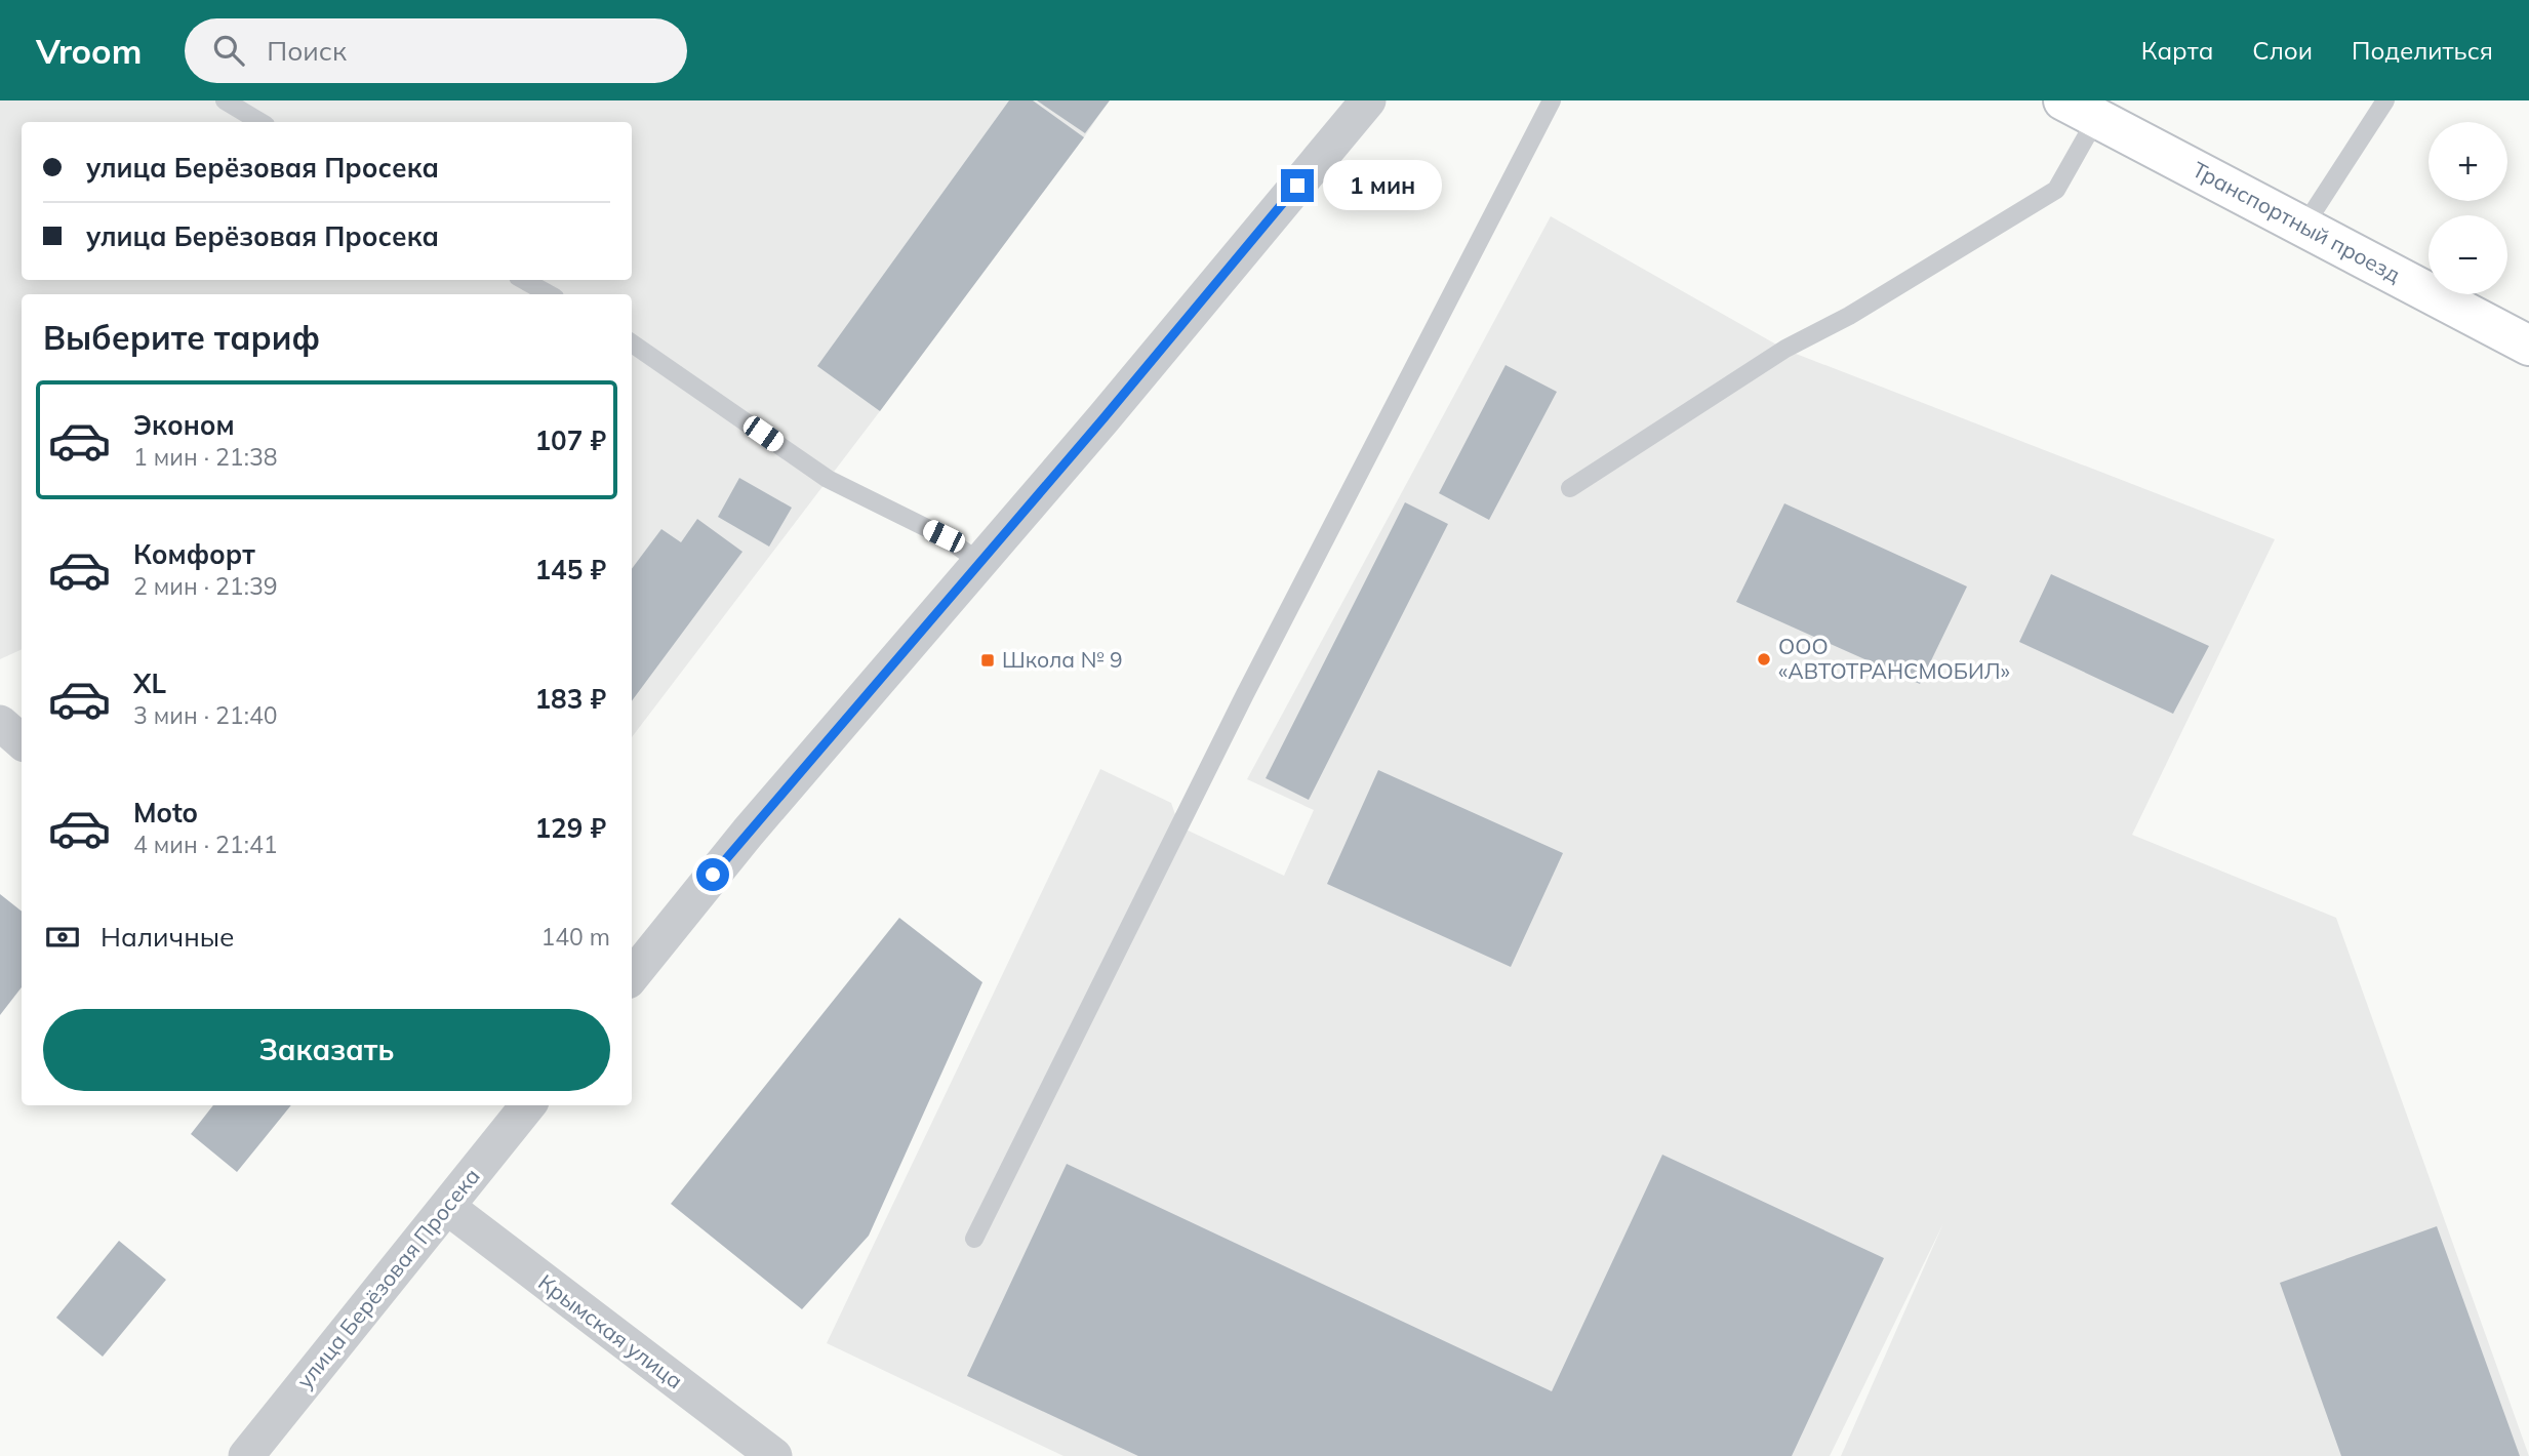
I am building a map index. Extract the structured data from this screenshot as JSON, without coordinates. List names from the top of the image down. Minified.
{"streets":{"main road":["Транспортный проезд"],"street":["улица Берёзовая Просека","Крымская улица"]},"crossings":[["улица Берёзовая Просека","Крымская улица"]],"places":{"other":["ООО «АВТОТРАНСМОБИЛ»"],"transit":["Школа № 9"]},"page":{"header":"Vroom","search":"Поиск","nav":["Карта","Слои","Поделиться"],"map_buttons":["+","−"],"banner":["улица Берёзовая Просека","улица Берёзовая Просека"],"bubble":"1 мин","heading":"Выберите тариф","list":[{"name":"Эконом","note":"1 мин · 21:38","value":"107 ₽"},{"name":"Комфорт","note":"2 мин · 21:39","value":"145 ₽"},{"name":"XL","note":"3 мин · 21:40","value":"183 ₽"},{"name":"Moto","note":"4 мин · 21:41","value":"129 ₽"}],"pay":["Наличные","140 m"],"buttons":"Заказать"}}
